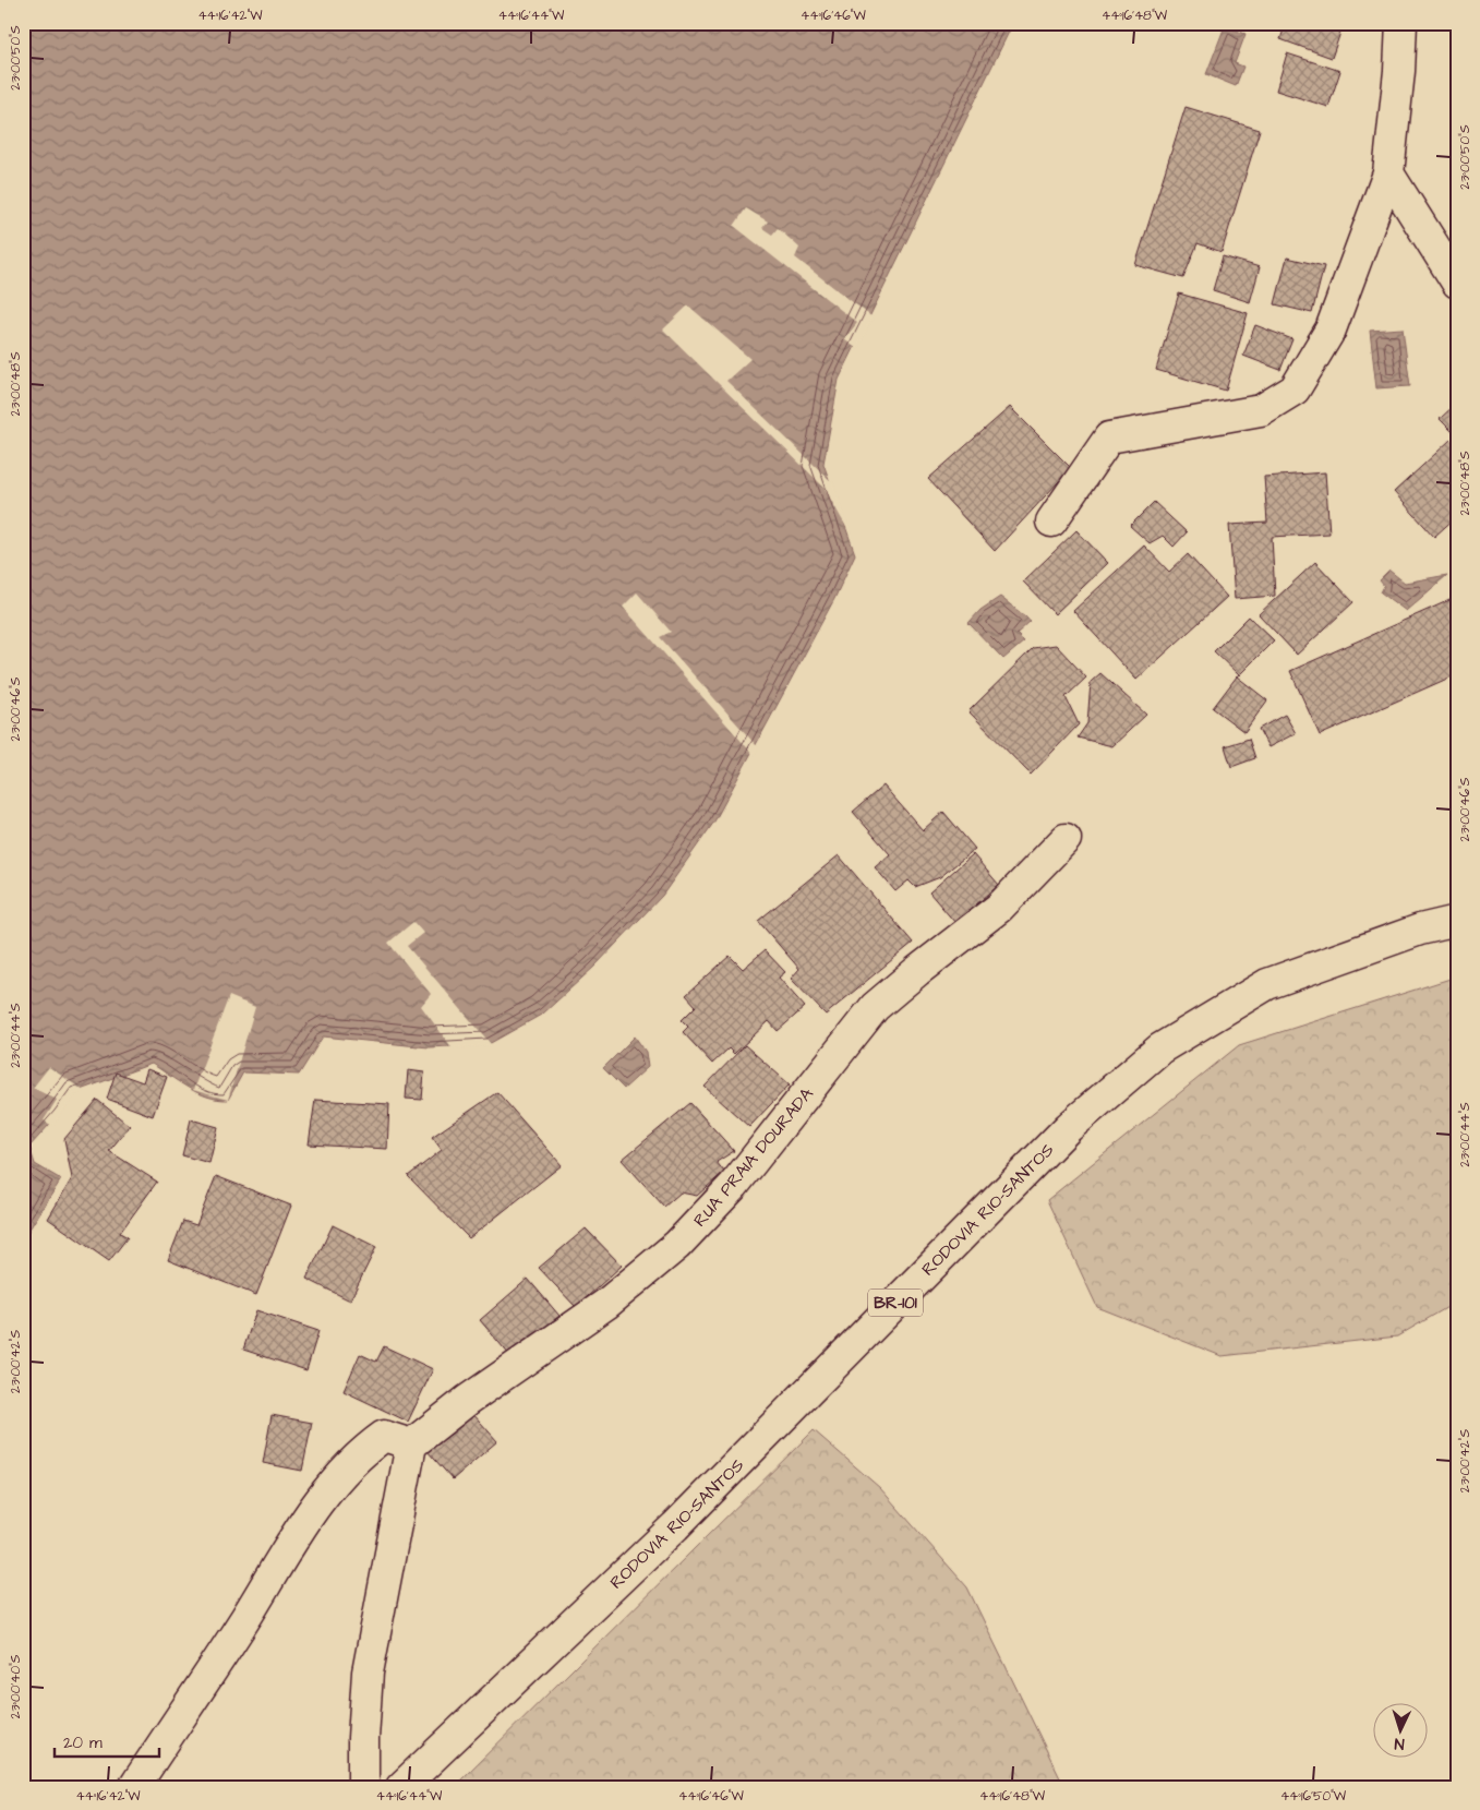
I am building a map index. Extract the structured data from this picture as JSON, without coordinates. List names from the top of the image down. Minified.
{"streets":{"main road":["RUA PRAIA DOURADA","RODOVIA RIO-SANTOS","BR-101"]},"scale_bar":"20 m","north":"bottom","coordinates":["44°16'42\"W","44°16'44\"W","44°16'46\"W","44°16'48\"W","23°00'50\"S","23°00'48\"S","23°00'46\"S","23°00'44\"S","23°00'42\"S","23°00'40\"S","44°16'50\"W"]}
